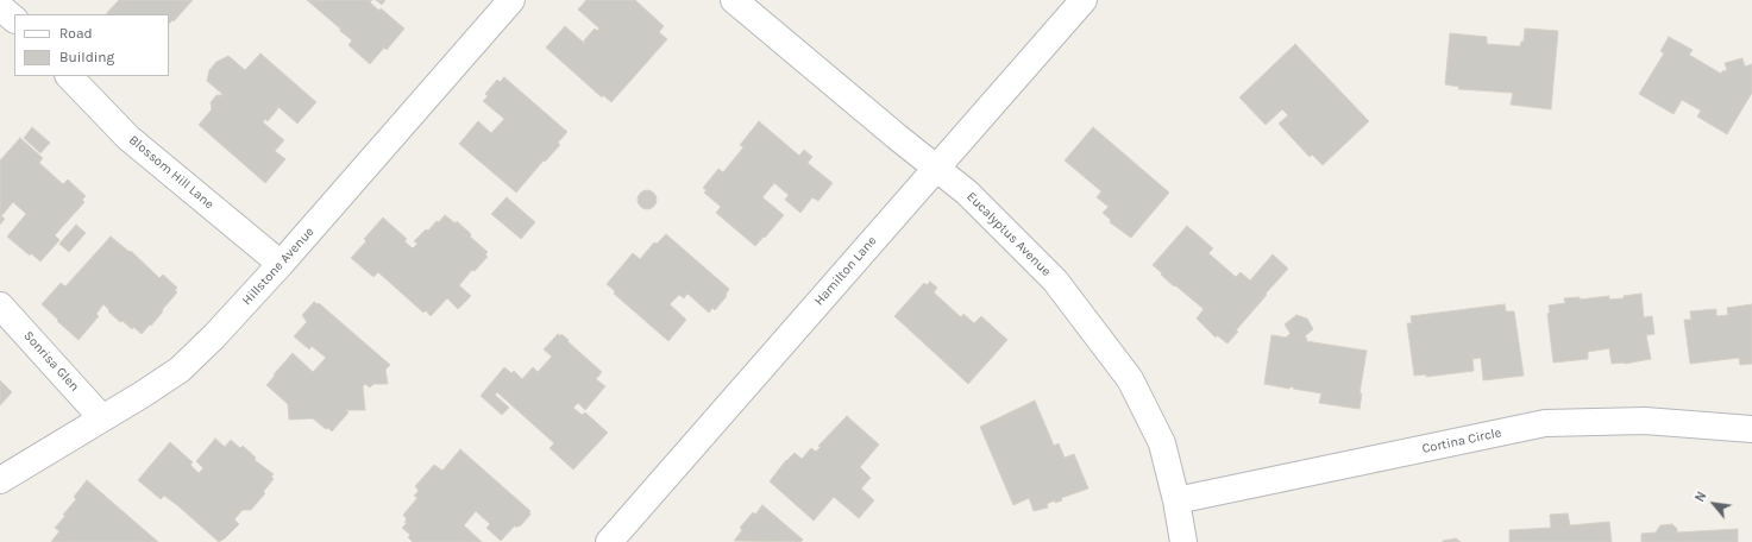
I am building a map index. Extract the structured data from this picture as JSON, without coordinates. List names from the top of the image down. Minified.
{"streets":{"street":["Blossom Hill Lane","Eucalyptus Avenue","Hillstone Avenue","Hamilton Lane","Sonrisa Glen","Cortina Circle"]},"crossings":[["Blossom Hill Lane","Hillstone Avenue"],["Eucalyptus Avenue","Hamilton Lane"],["Eucalyptus Avenue","Cortina Circle"],["Hillstone Avenue","Sonrisa Glen"]],"legend":["Road","Building"],"north":"top left"}
